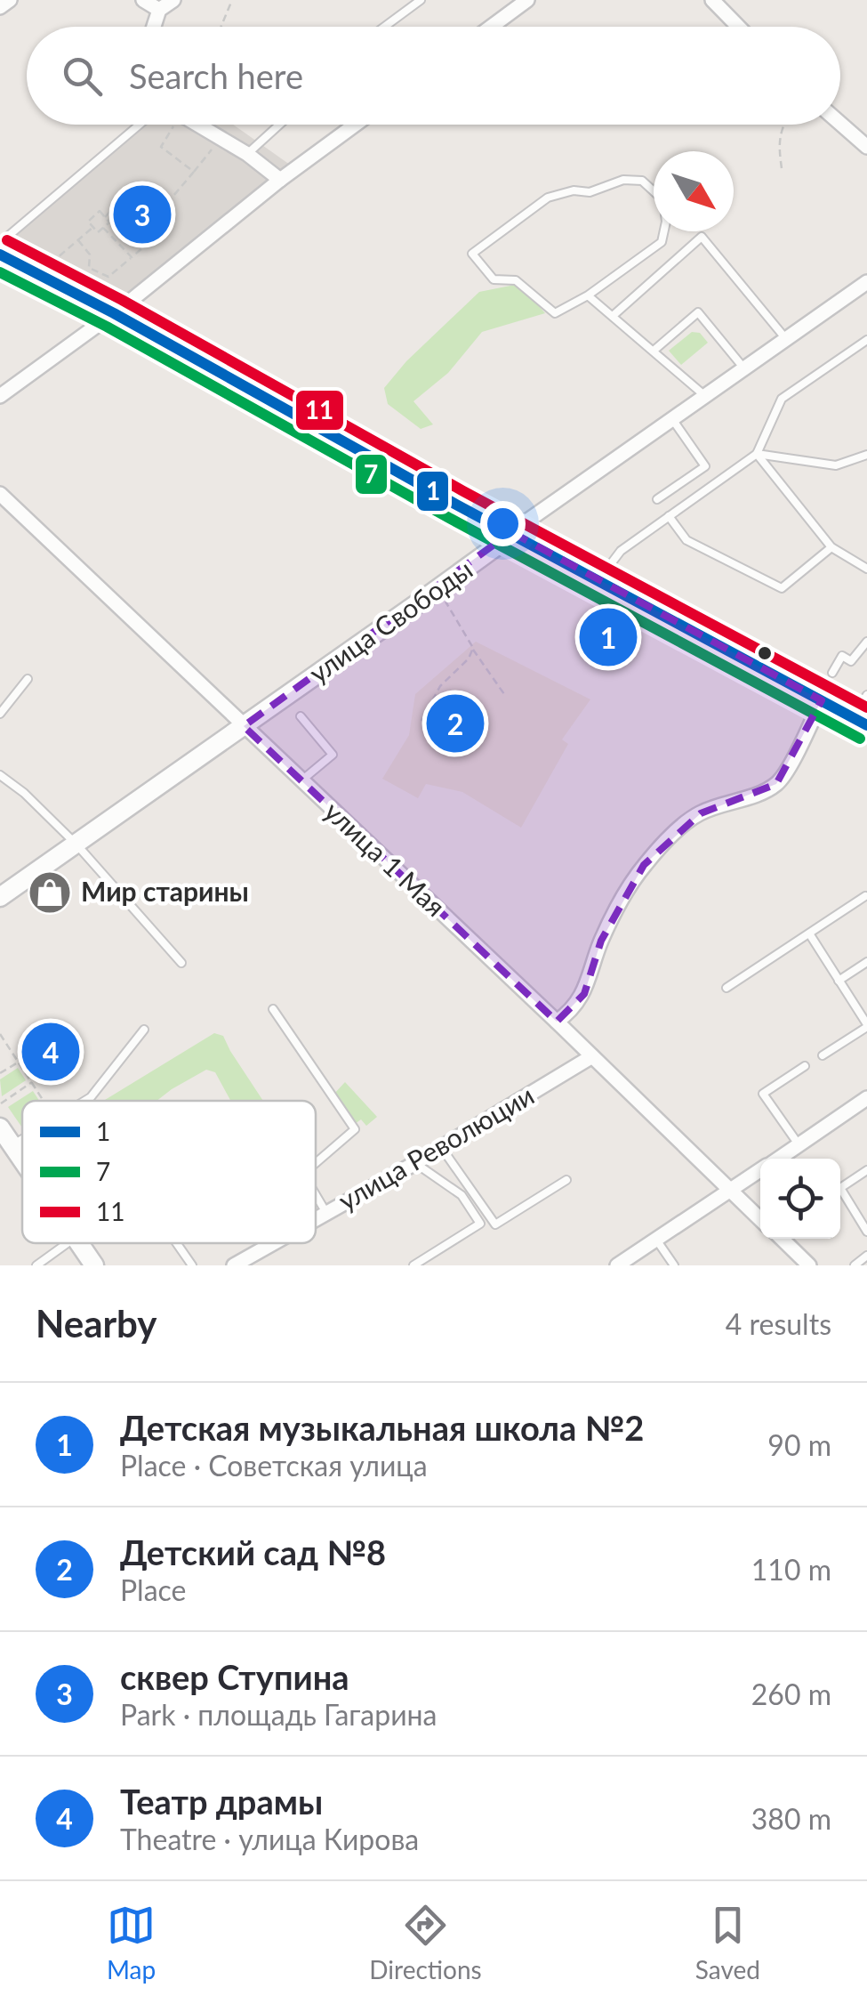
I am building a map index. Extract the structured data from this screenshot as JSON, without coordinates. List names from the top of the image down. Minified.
{"streets":{"street":["улица Свободы","улица 1 Мая","улица Революции"]},"crossings":[["улица Свободы","улица 1 Мая"],["улица 1 Мая","улица Революции"]],"places":{"shop":["Мир старины"]},"lines":["transit line 11","transit line 1","transit line 7"],"legend":["1","7","11"],"north":"bottom right","page":{"search":"Search here","pins":["3","1","2","4"],"heading":["Nearby","4 results"],"list":[{"mark":"1","name":"Детская музыкальная школа №2","note":"Place · Советская улица","value":"90 m"},{"mark":"2","name":"Детский сад №8","note":"Place","value":"110 m"},{"mark":"3","name":"сквер Ступина","note":"Park · площадь Гагарина","value":"260 m"},{"mark":"4","name":"Театр драмы","note":"Theatre · улица Кирова","value":"380 m"}],"nav":["Map","Directions","Saved"]}}
